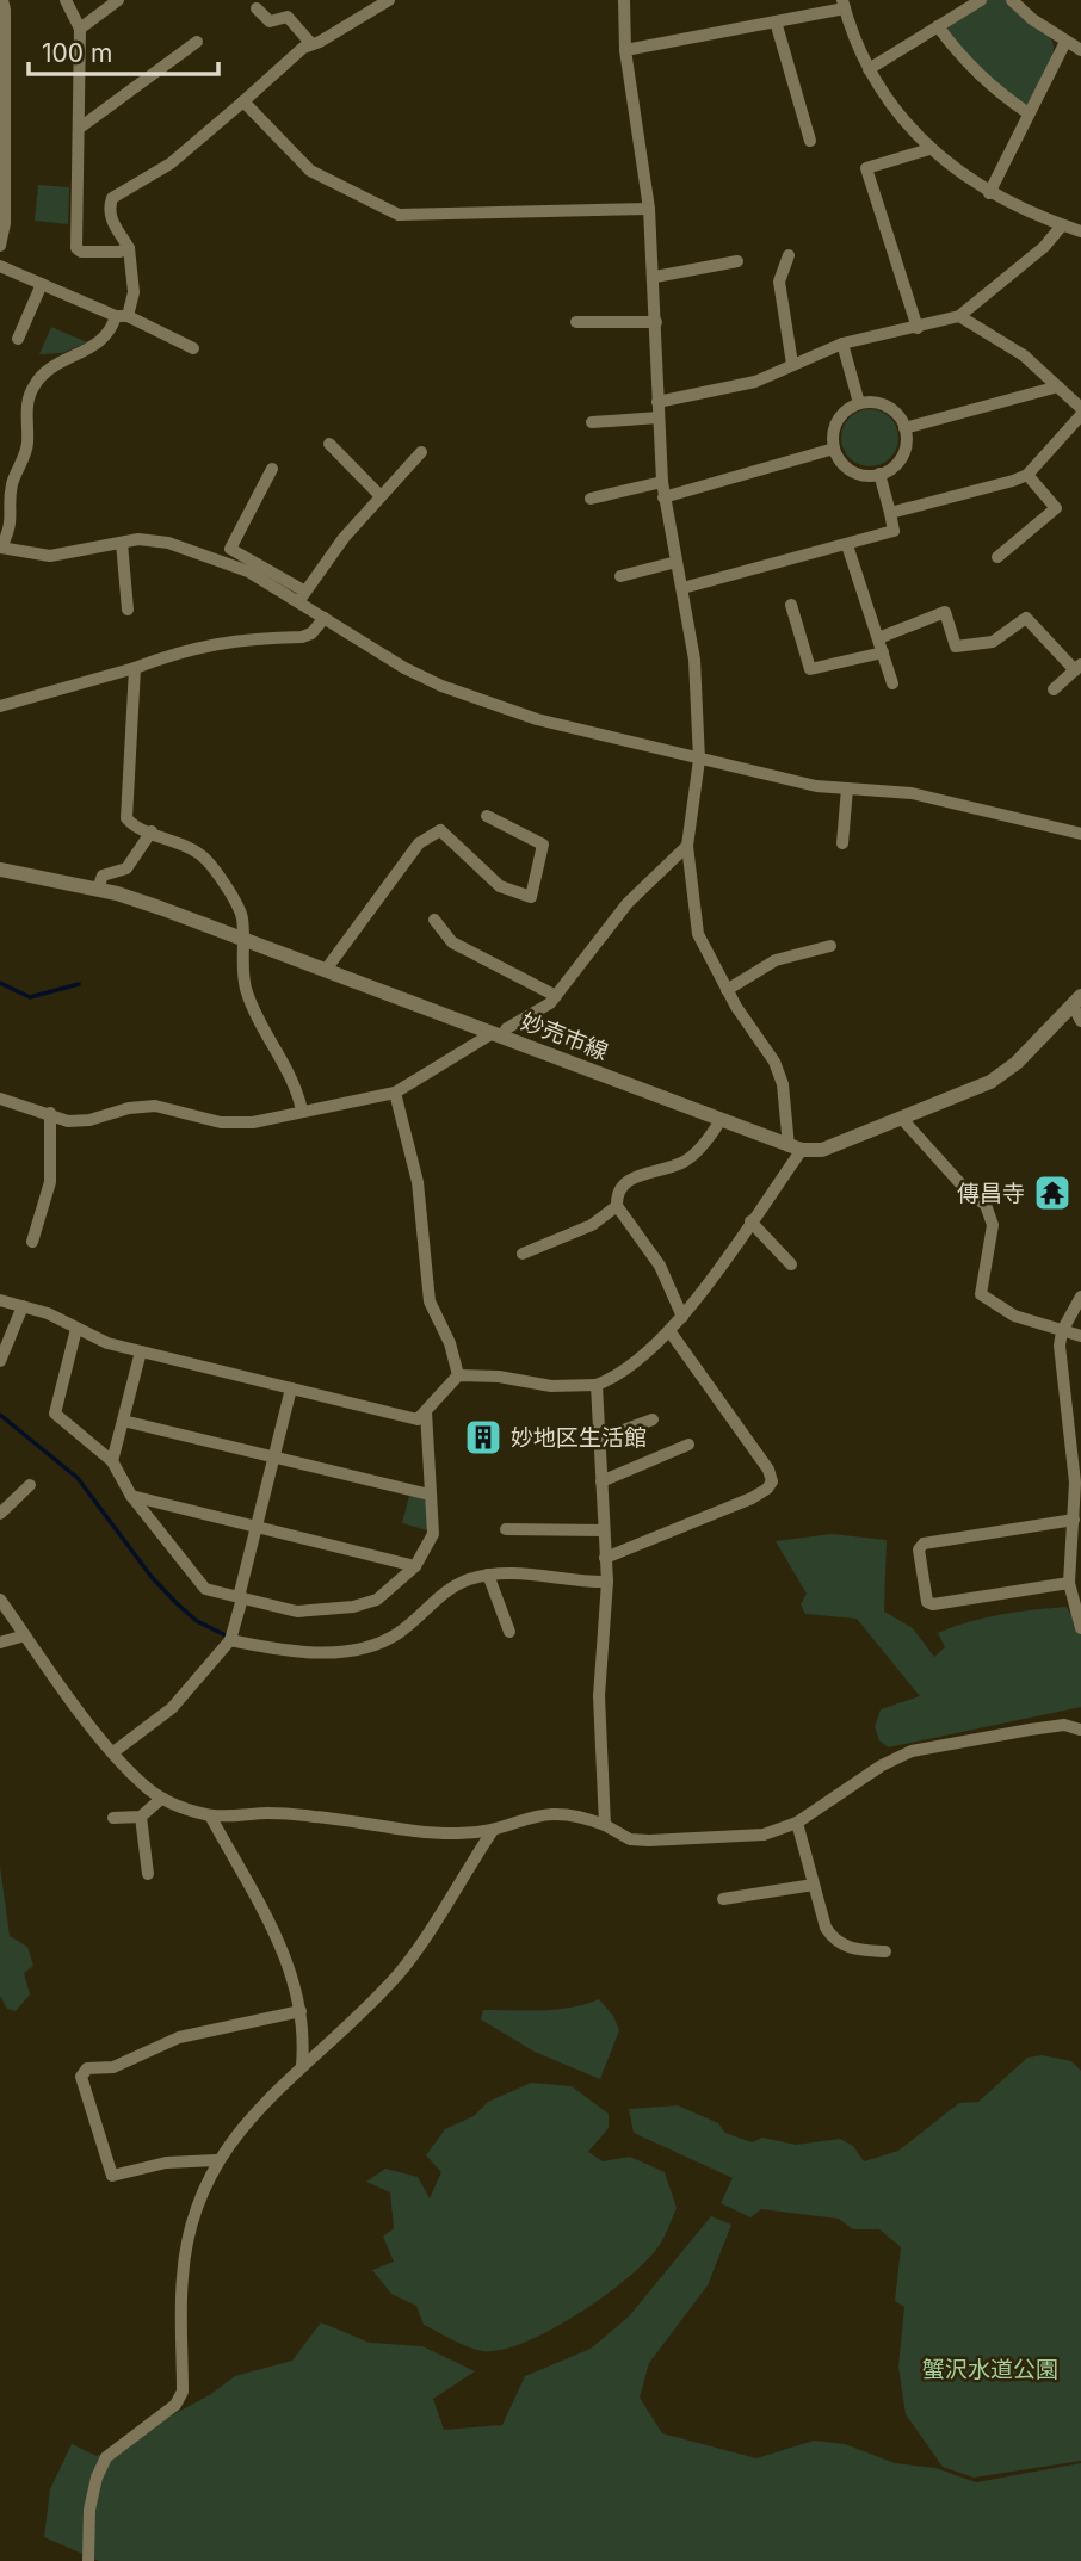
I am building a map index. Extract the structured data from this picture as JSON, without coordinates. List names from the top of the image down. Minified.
{"streets":{"main road":["妙売市線"]},"parks":["蟹沢水道公園"],"places":{"temple":["傳昌寺"],"building":["妙地区生活館"]},"scale_bar":"100 m"}
